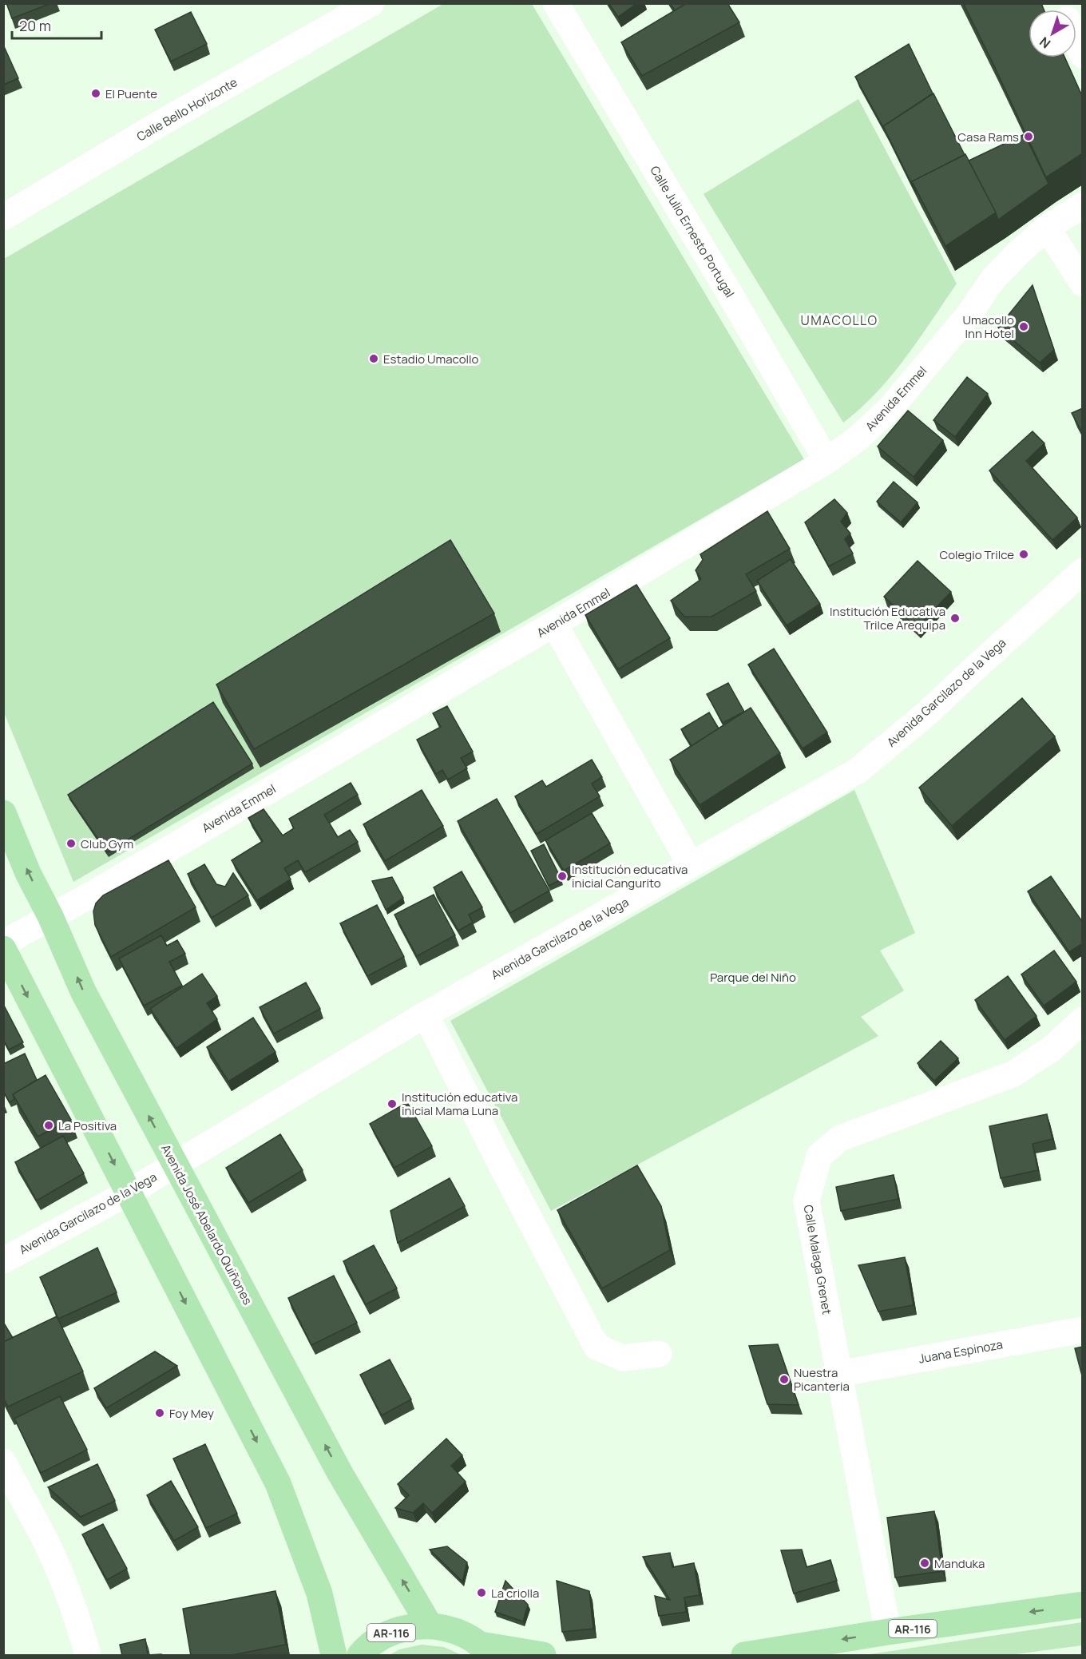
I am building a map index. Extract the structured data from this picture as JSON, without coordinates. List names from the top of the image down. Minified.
{"streets":{"main road":["Avenida José Abelardo Quiñones","AR-116"],"street":["Calle Bello Horizonte","Calle Julio Ernesto Portugal","Avenida Emmel","Avenida Garcilazo de la Vega","Calle Malaga Grenet","Juana Espinoza"]},"crossings":[["Calle Julio Ernesto Portugal","Avenida Emmel"],["Avenida Emmel","Avenida José Abelardo Quiñones"],["Avenida Garcilazo de la Vega","Avenida José Abelardo Quiñones"],["Avenida José Abelardo Quiñones","AR-116"],["Calle Malaga Grenet","Juana Espinoza"],["Calle Malaga Grenet","AR-116"]],"districts":["UMACOLLO"],"parks":["Parque del Niño"],"places":["El Puente","Casa Rams","Umacollo Inn Hotel","Estadio Umacollo","Colegio Trilce","Institución Educativa Trilce Arequipa","Club Gym","Institución educativa inicial Cangurito","Institución educativa inicial Mama Luna","La Positiva","Nuestra Picanteria","Foy Mey","Manduka","La criolla"],"scale_bar":"20 m","north":"bottom left"}
